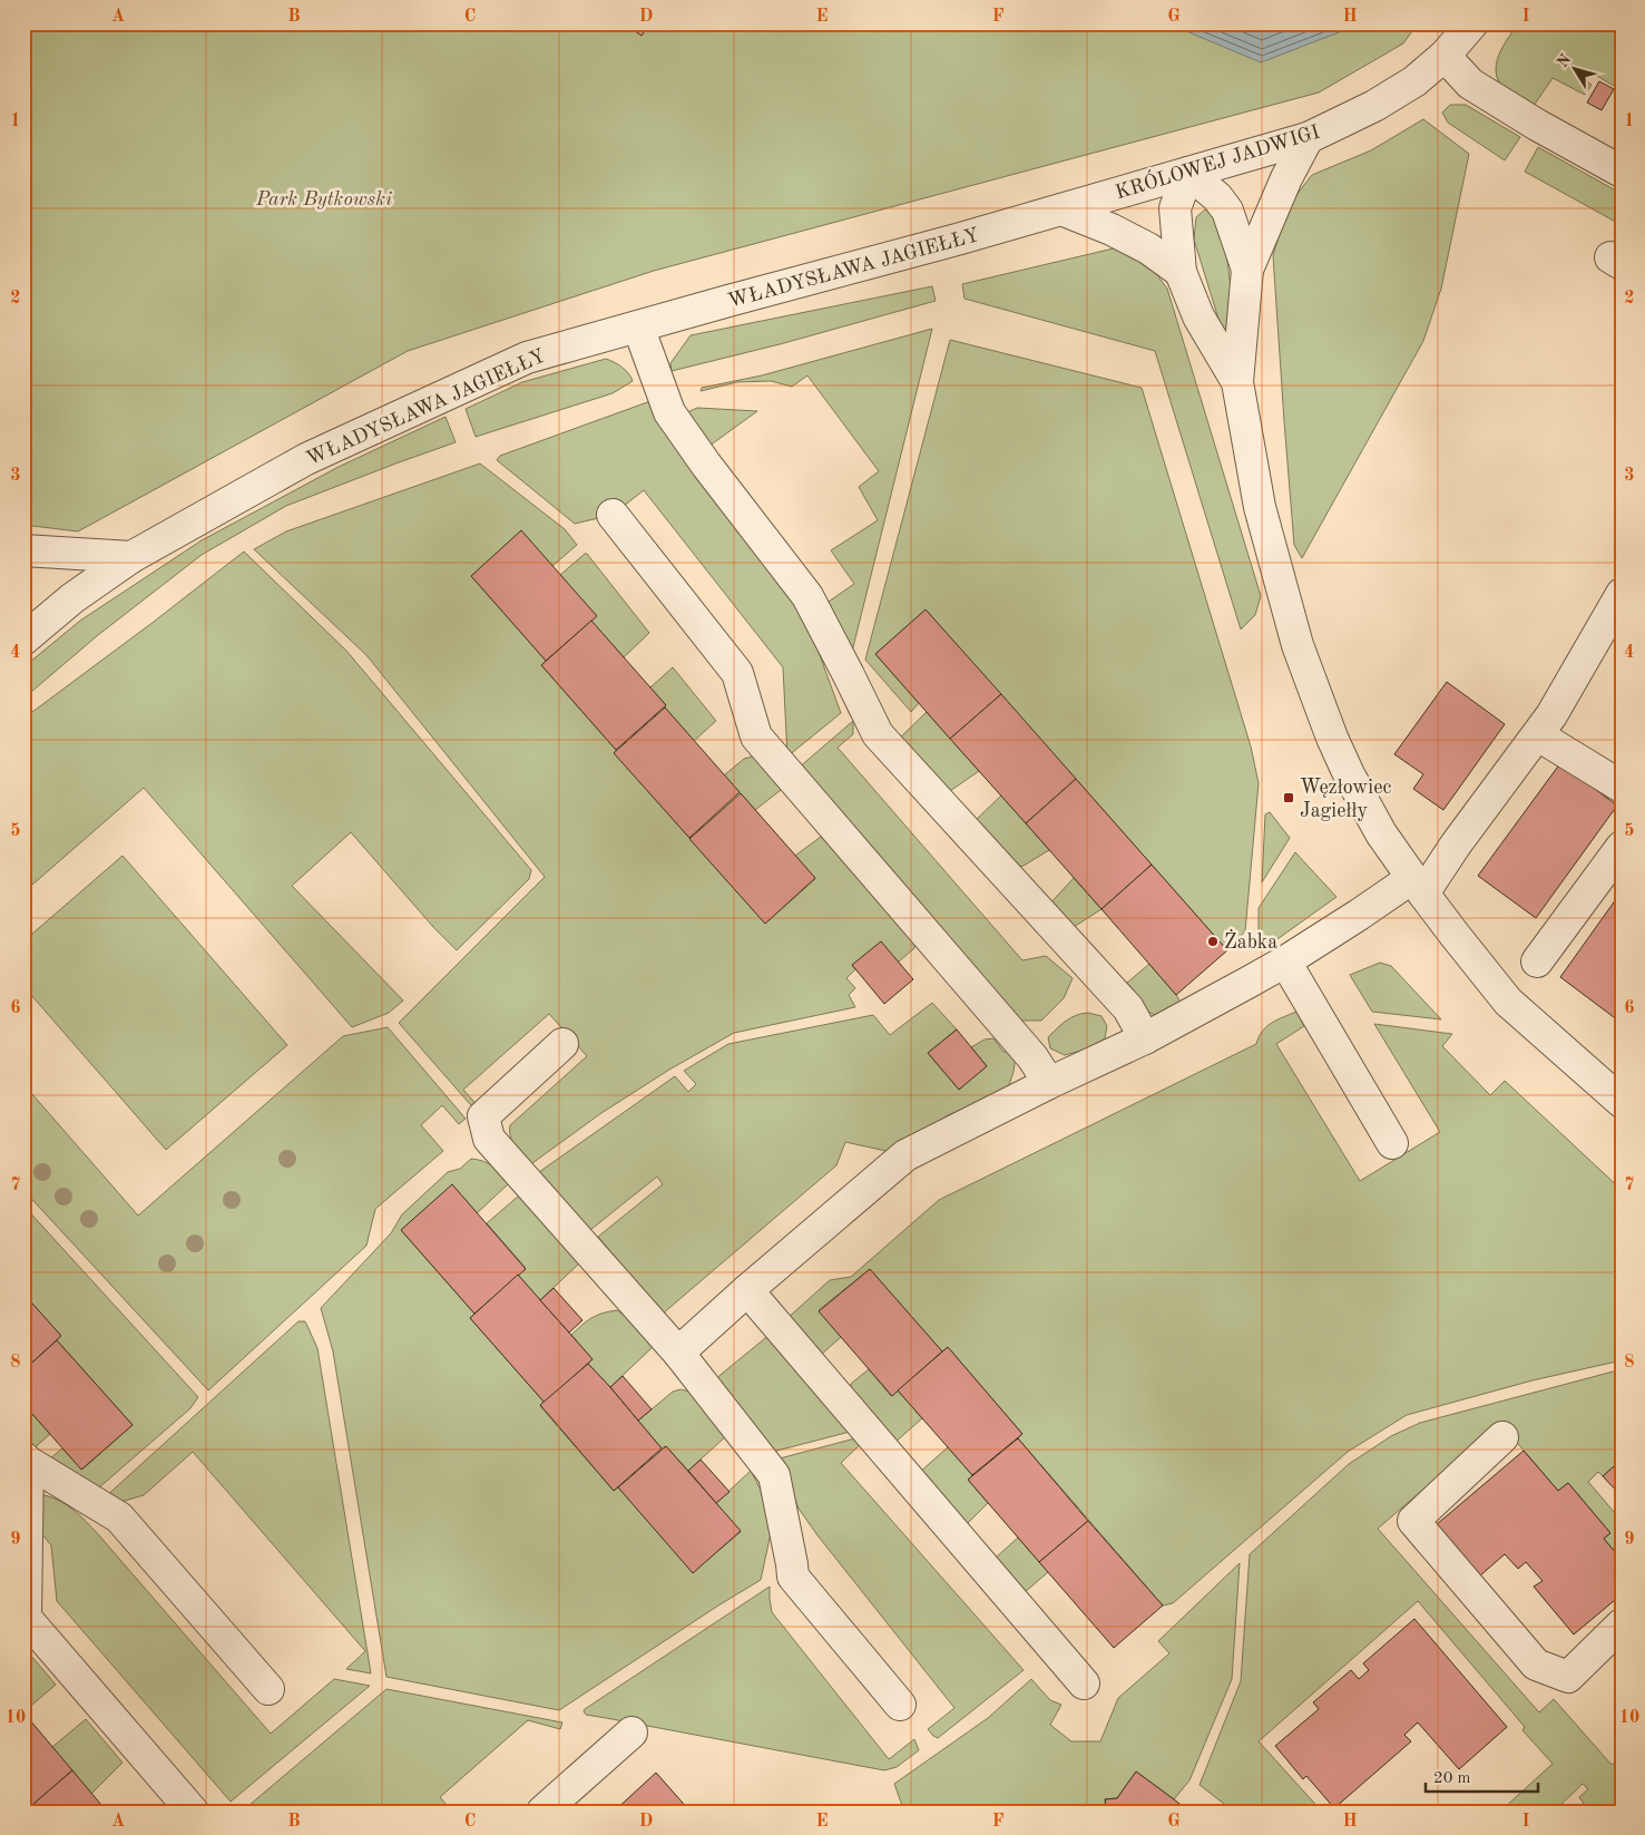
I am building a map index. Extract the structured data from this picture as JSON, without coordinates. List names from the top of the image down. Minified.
{"streets":{"street":["KRÓLOWEJ JADWIGI","WŁADYSŁAWA JAGIEŁŁY"]},"crossings":[["KRÓLOWEJ JADWIGI","WŁADYSŁAWA JAGIEŁŁY"]],"parks":["Park Bytkowski"],"places":{"transit":["Węzłowiec Jagiełły"],"other":["Żabka"]},"scale_bar":"20 m","north":"top left","grid":{"columns":["A","B","C","D","E","F","G","H","I"],"rows":["1","2","3","4","5","6","7","8","9","10"]}}
